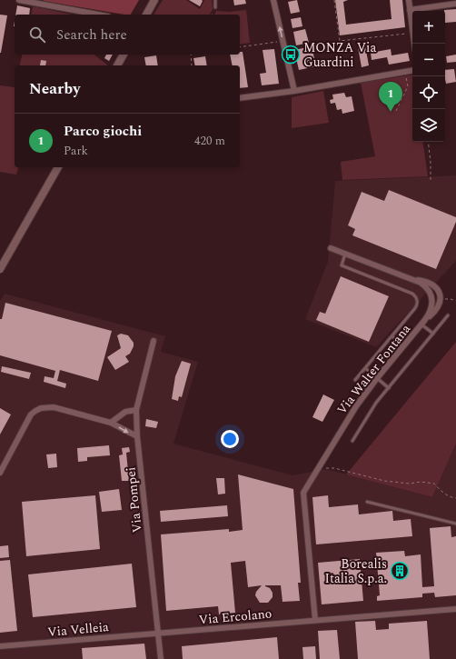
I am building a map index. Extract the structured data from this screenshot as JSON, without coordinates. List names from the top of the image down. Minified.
{"streets":{"street":["Via Walter Fontana","Via Pompei","Via Ercolano","Via Velleia"]},"crossings":[["Via Pompei","Via Ercolano"],["Via Pompei","Via Velleia"],["Via Ercolano","Via Velleia"]],"places":{"bus stop":["MONZA Via Guardini"],"building":["Borealis Italia S.p.a."]},"page":{"map_buttons":["+","−"],"search":"Search here","heading":"Nearby","pins":"1","list":[{"mark":"1","name":"Parco giochi","note":"Park","value":"420 m"}]}}
